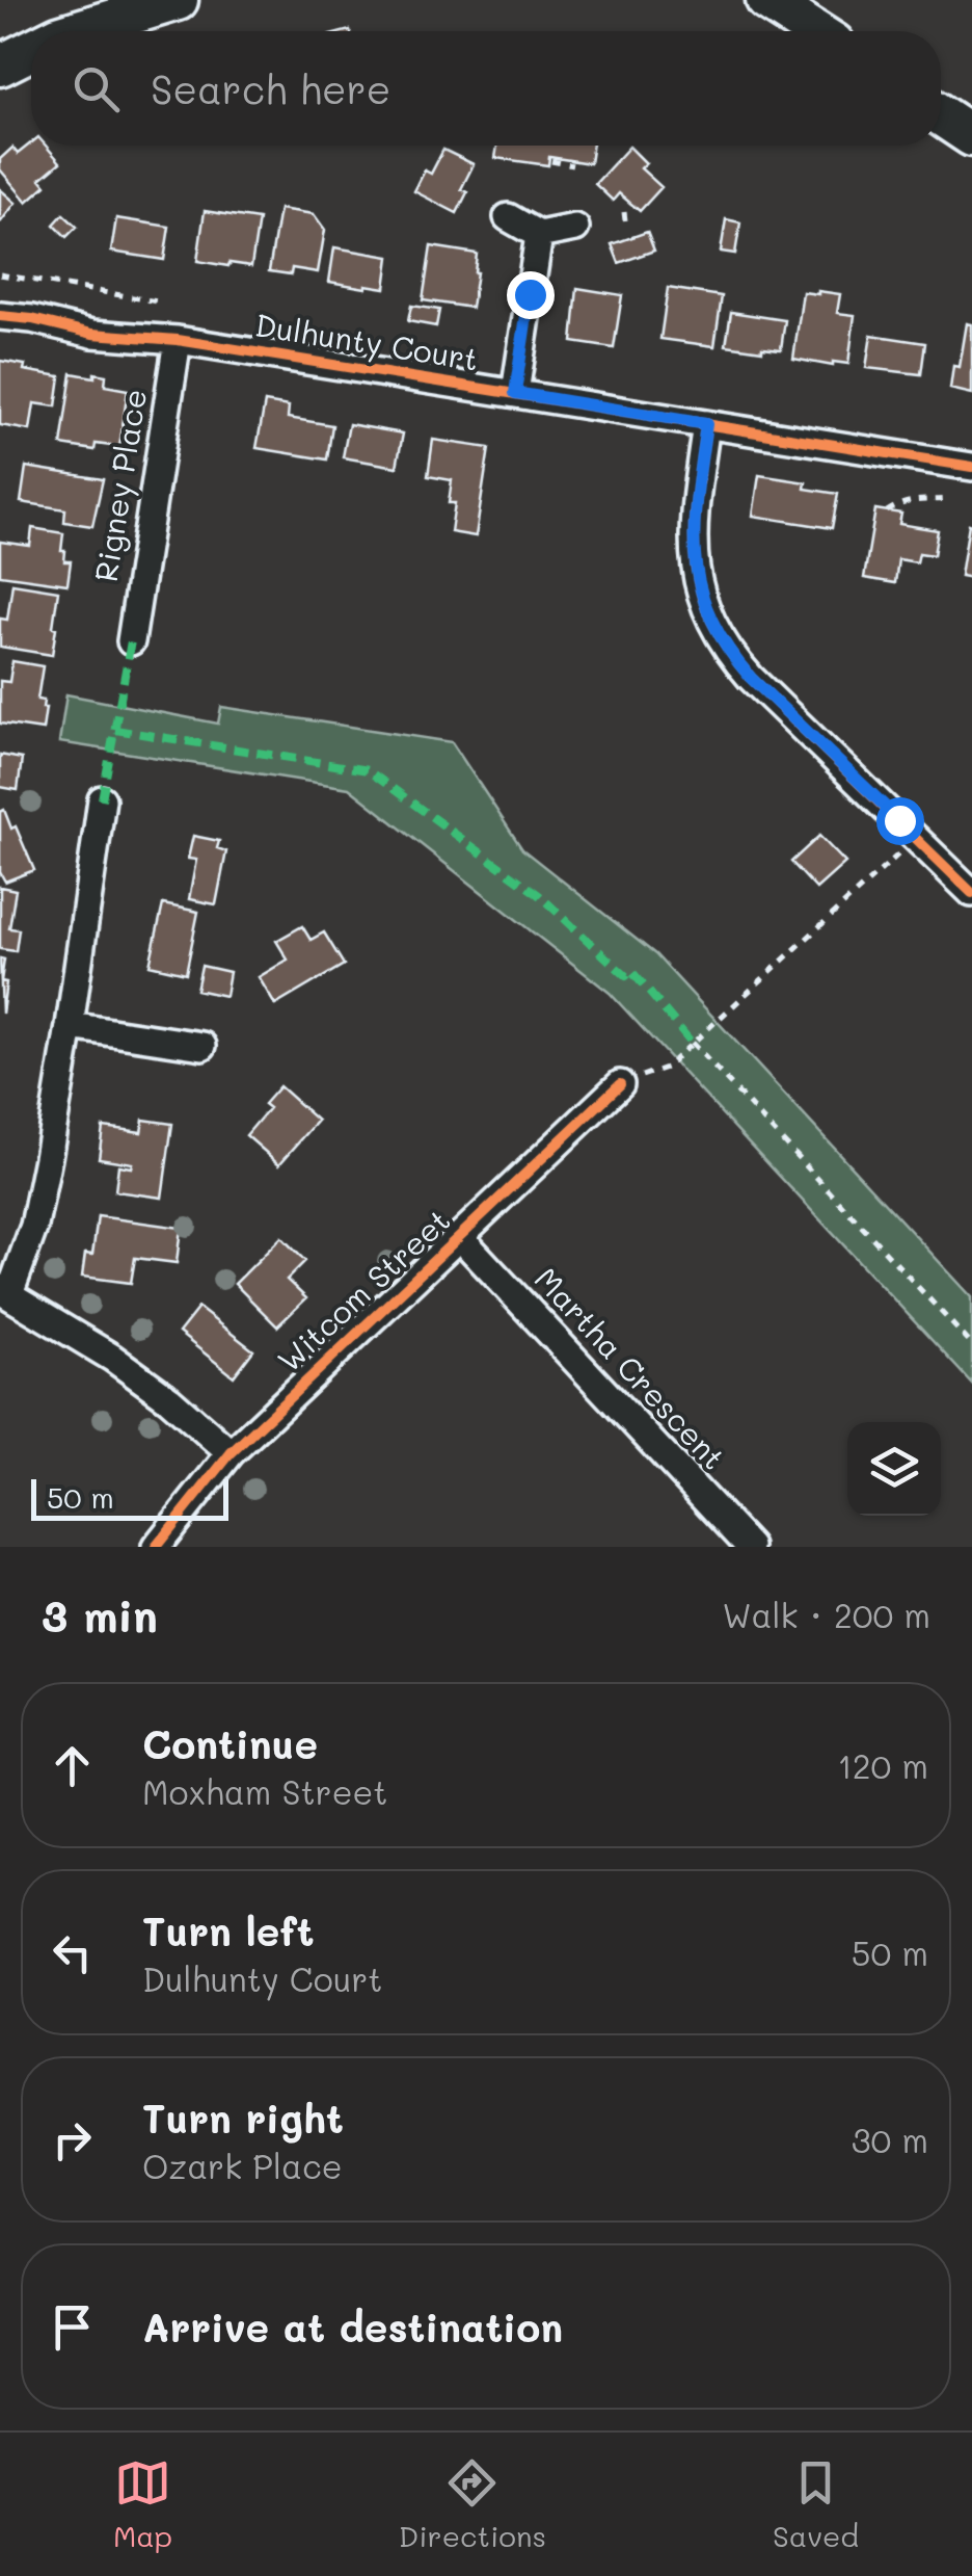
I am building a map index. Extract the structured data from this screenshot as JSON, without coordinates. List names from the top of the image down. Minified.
{"streets":{"street":["Dulhunty Court","Rigney Place","Witcom Street","Martha Crescent"]},"crossings":[["Dulhunty Court","Rigney Place"],["Witcom Street","Martha Crescent"]],"scale_bar":"50 m","page":{"search":"Search here","scale":"50 m","heading":["3 min","Walk · 200 m"],"list":[["Continue","Moxham Street","120 m"],["Turn left","Dulhunty Court","50 m"],["Turn right","Ozark Place","30 m"],"Arrive at destination"],"nav":["Map","Directions","Saved"]}}
